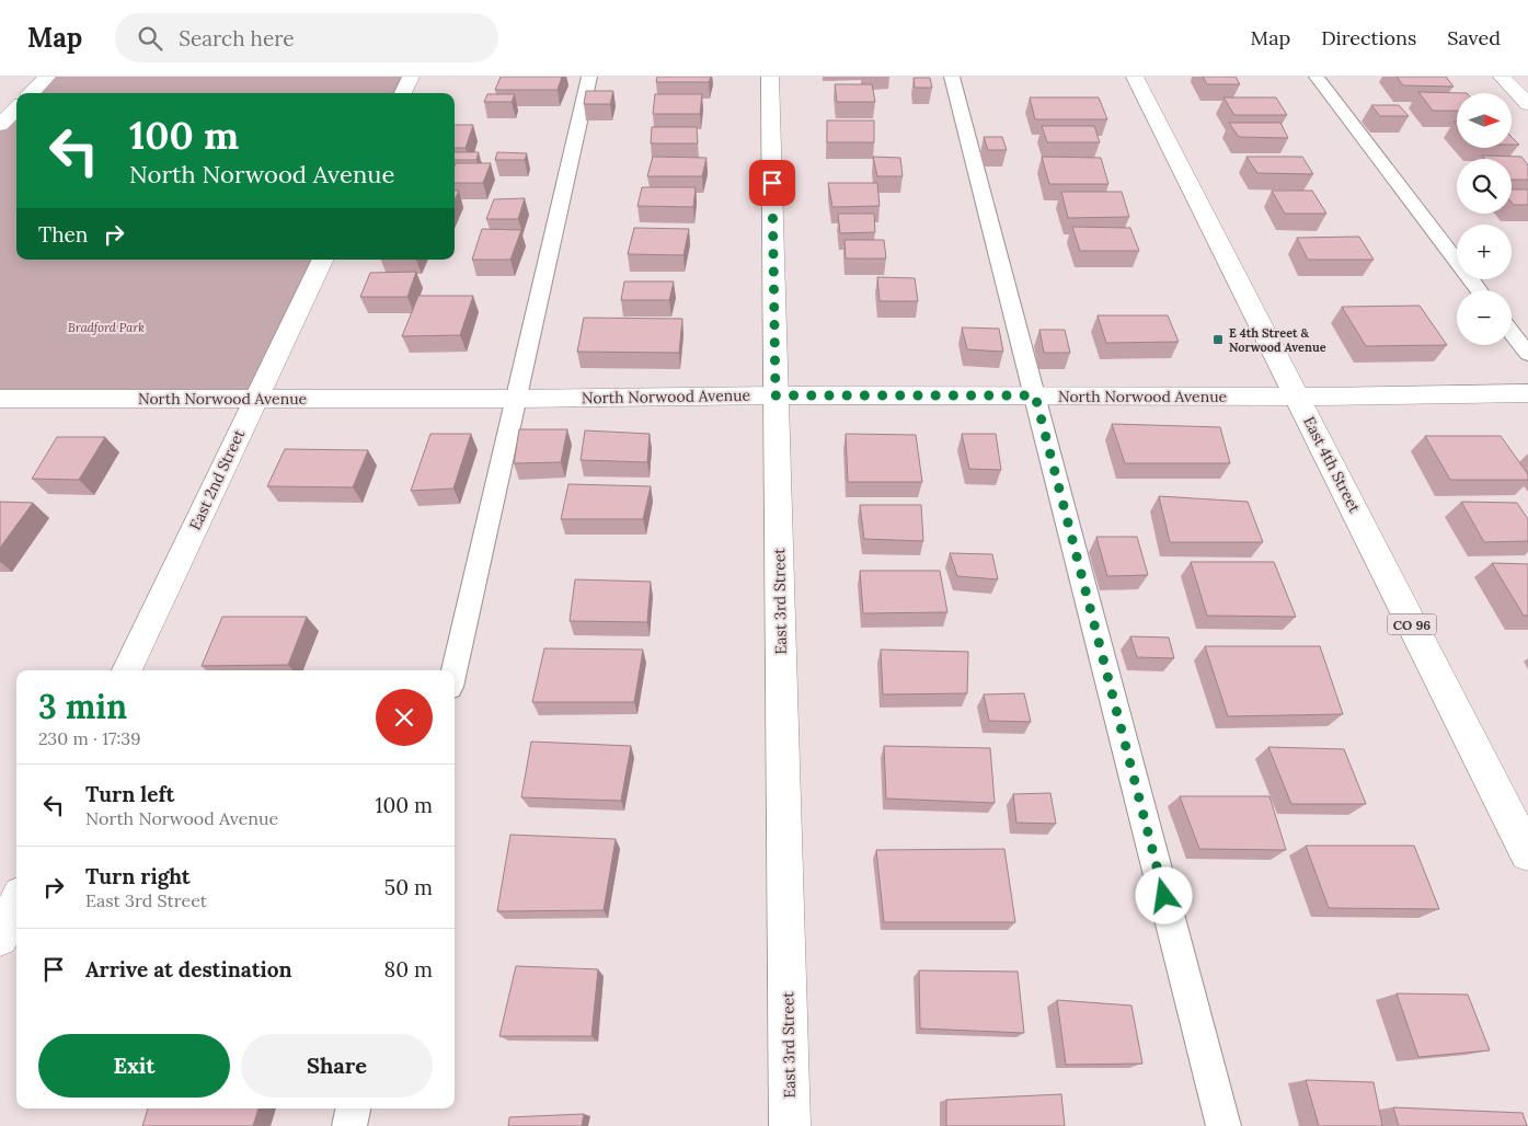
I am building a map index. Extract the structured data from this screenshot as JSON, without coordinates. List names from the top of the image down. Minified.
{"streets":{"street":["North Norwood Avenue","East 4th Street","East 2nd Street","East 3rd Street","CO 96"]},"crossings":[["North Norwood Avenue","East 4th Street"],["North Norwood Avenue","East 2nd Street"],["North Norwood Avenue","East 3rd Street"]],"parks":["Bradford Park"],"places":{"transit":["E 4th Street & Norwood Avenue"]},"north":"right","page":{"header":"Map","search":"Search here","nav":["Map","Directions","Saved"],"map_buttons":["+","−"],"turn":["100 m","North Norwood Avenue"],"then":"Then","heading":["3 min","230 m · 17:39"],"list":[{"name":"Turn left","note":"North Norwood Avenue","value":"100 m"},{"name":"Turn right","note":"East 3rd Street","value":"50 m"},{"name":"Arrive at destination","value":"80 m"}],"buttons":["Exit","Share"]}}
